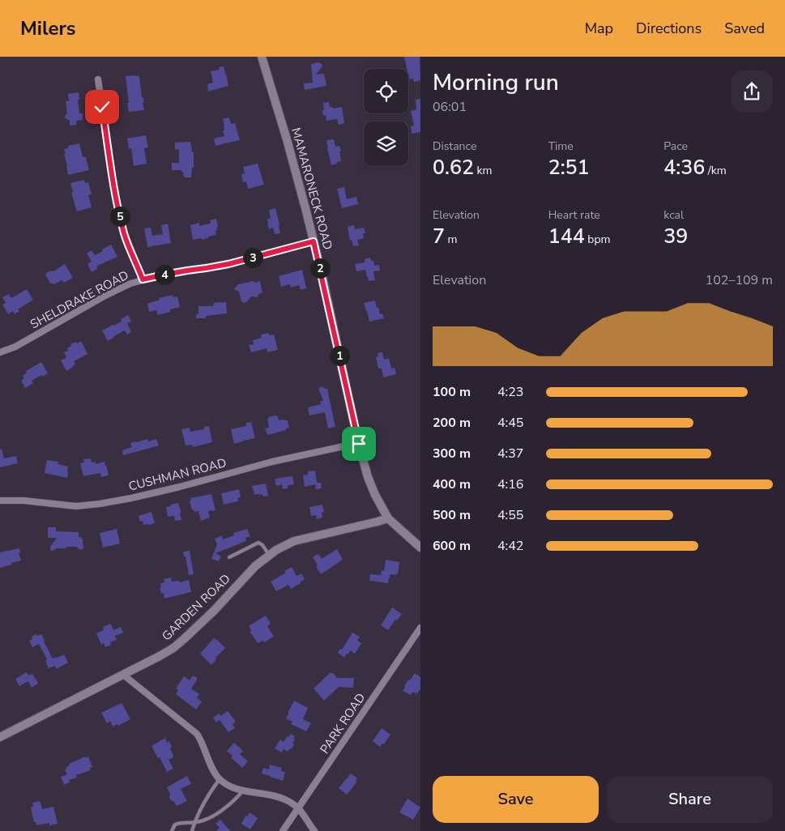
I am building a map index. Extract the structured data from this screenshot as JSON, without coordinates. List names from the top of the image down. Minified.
{"streets":{"street":["MAMARONECK ROAD","SHELDRAKE ROAD","CUSHMAN ROAD","GARDEN ROAD","PARK ROAD"]},"crossings":[["MAMARONECK ROAD","SHELDRAKE ROAD"],["MAMARONECK ROAD","CUSHMAN ROAD"],["MAMARONECK ROAD","GARDEN ROAD"]],"page":{"header":"Milers","nav":["Map","Directions","Saved"],"heading":["Morning run","06:01"],"stats":[["Distance","0.62 km"],["Time","2:51"],["Pace","4:36 /km"],["Elevation","7 m"],["Heart rate","144 bpm"],["kcal","39"]],"pins":["5","3","2","4","1"],"chart":["Elevation","102–109 m"],"list":[{"name":"100 m","note":"4:23"},{"name":"200 m","note":"4:45"},{"name":"300 m","note":"4:37"},{"name":"400 m","note":"4:16"},{"name":"500 m","note":"4:55"},{"name":"600 m","note":"4:42"}],"buttons":["Save","Share"]}}
